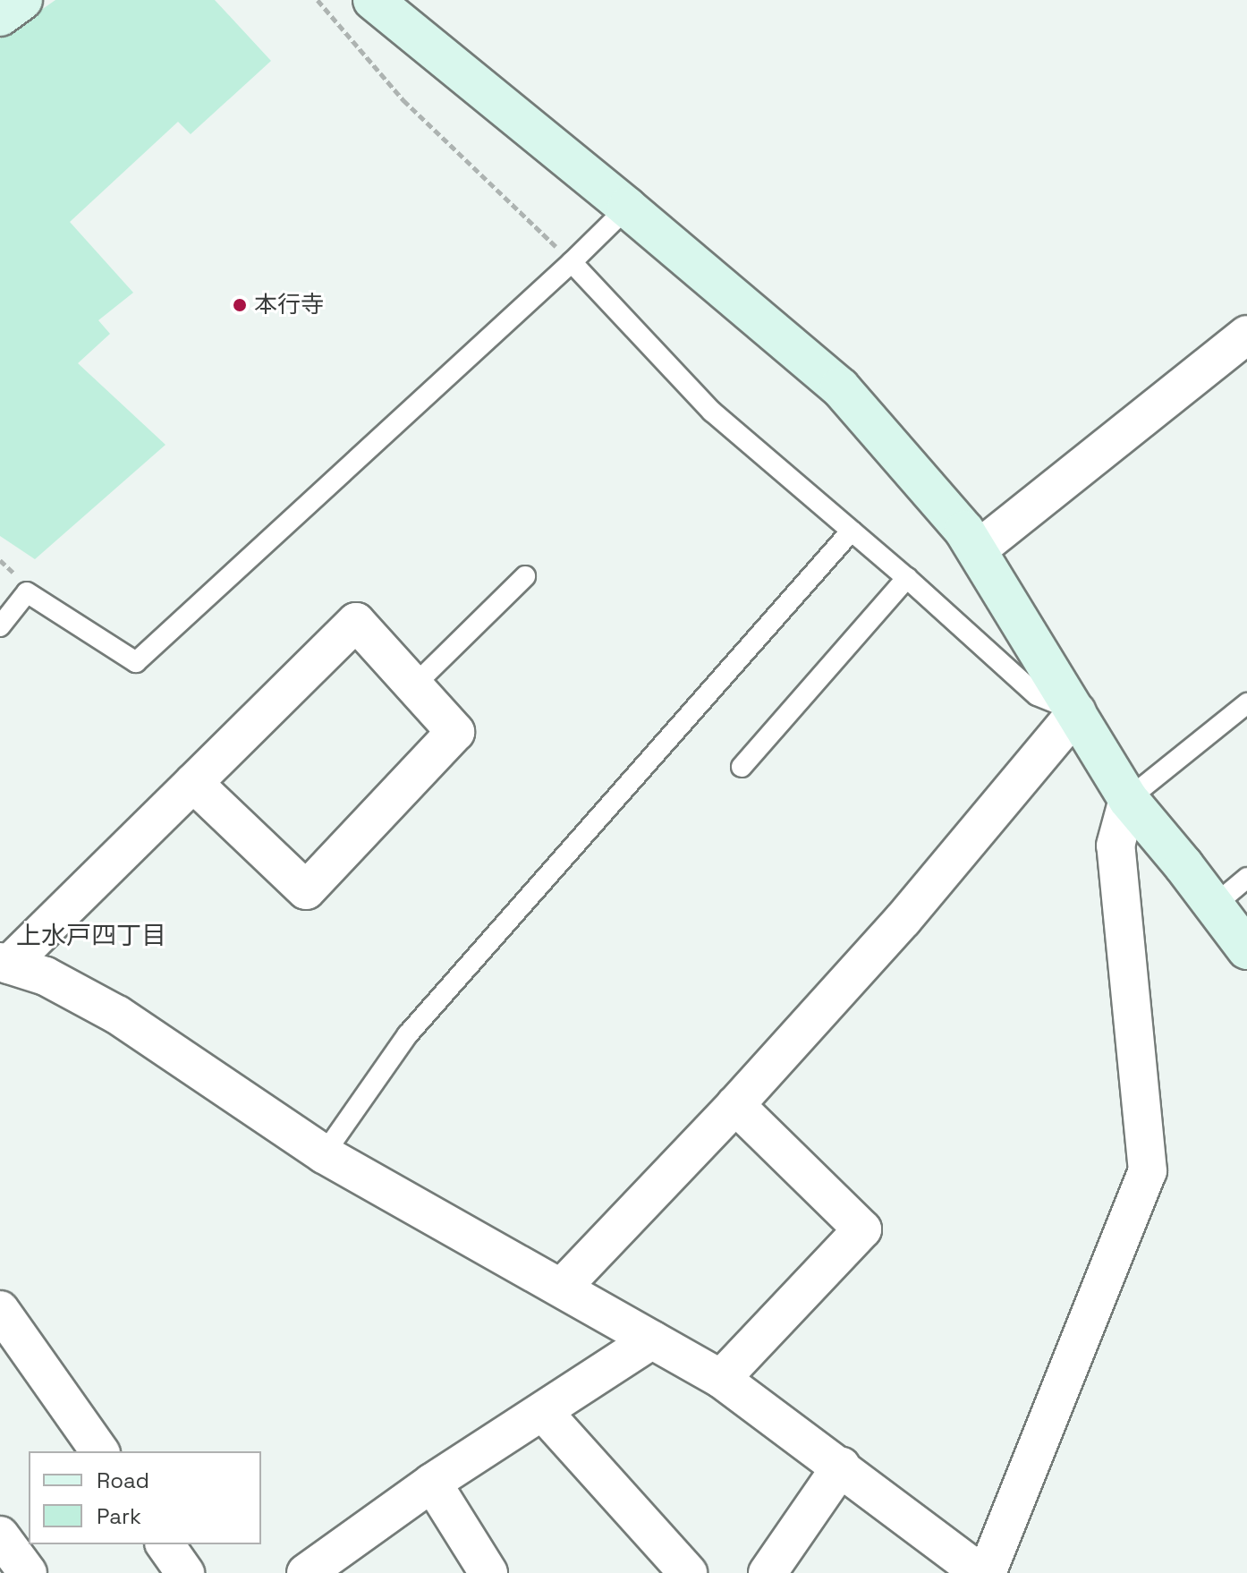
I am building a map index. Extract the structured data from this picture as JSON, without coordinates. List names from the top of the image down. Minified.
{"districts":["上水戸四丁目"],"places":["本行寺"],"legend":["Road","Park"]}
